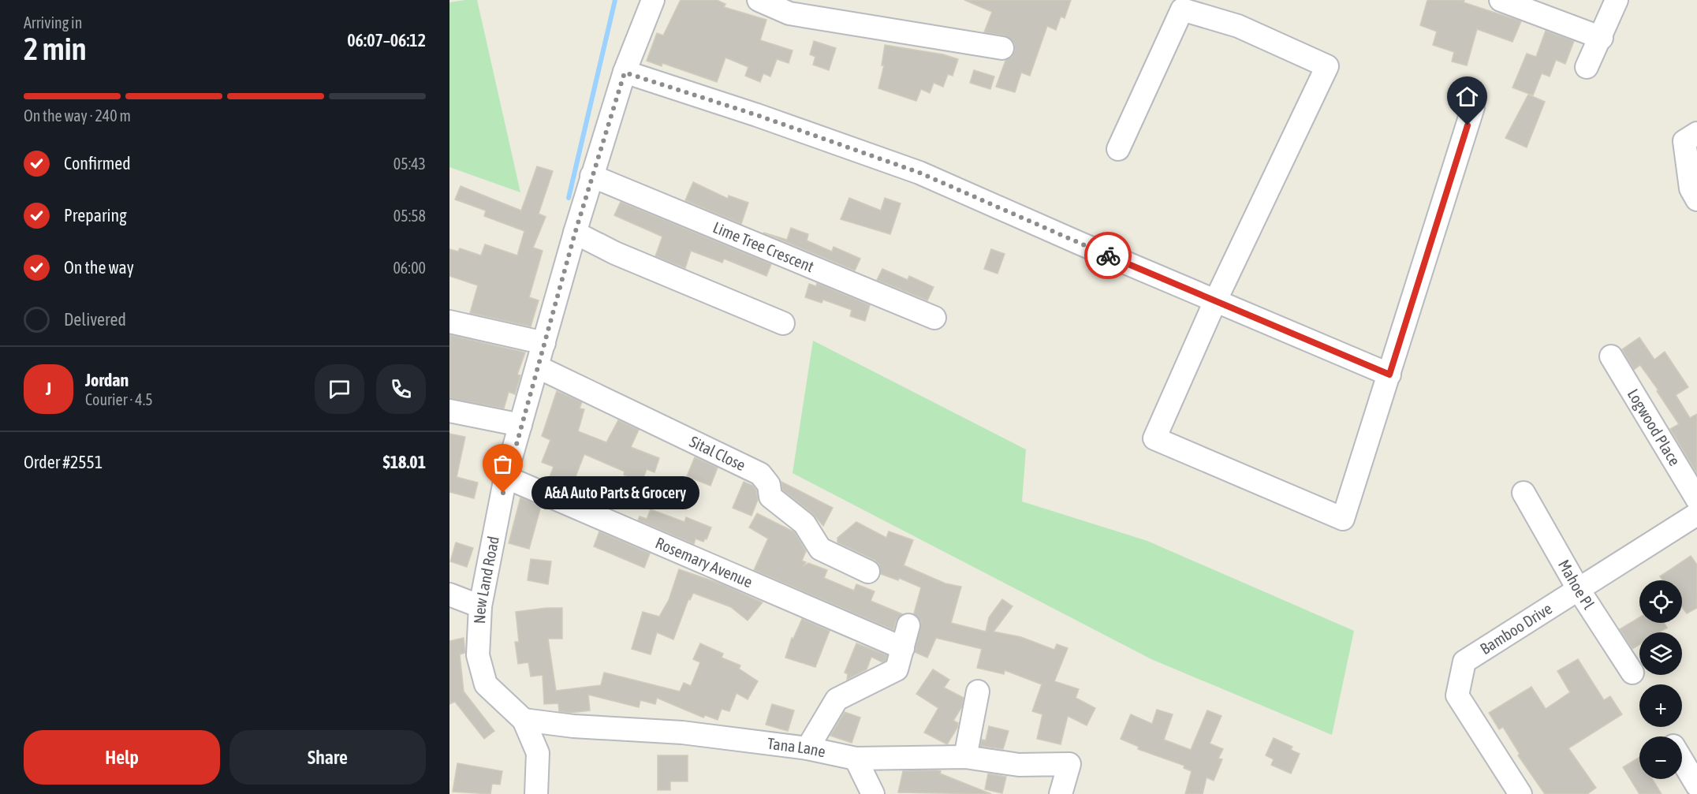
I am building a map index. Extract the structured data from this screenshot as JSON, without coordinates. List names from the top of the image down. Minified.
{"streets":{"street":["Lime Tree Crescent","Logwood Place","Sital Close","Rosemary Avenue","New Land Road","Mahoe Pl","Bamboo Drive","Tana Lane"]},"crossings":[["Lime Tree Crescent","New Land Road"],["Sital Close","New Land Road"],["Rosemary Avenue","New Land Road"],["New Land Road","Tana Lane"],["Mahoe Pl","Bamboo Drive"]],"places":["A&A Auto Parts & Grocery"],"page":{"heading":["2 min","Arriving in","06:07–06:12"],"panel":["Jordan","Courier · 4.5","Order #2551","$18.01"],"bar":"On the way · 240 m","list":[["Confirmed","05:43"],["Preparing","05:58"],["On the way","06:00"],"Delivered"],"round":"J","bubble":"A&A Auto Parts & Grocery","map_buttons":["+","−"],"buttons":["Help","Share"]}}
